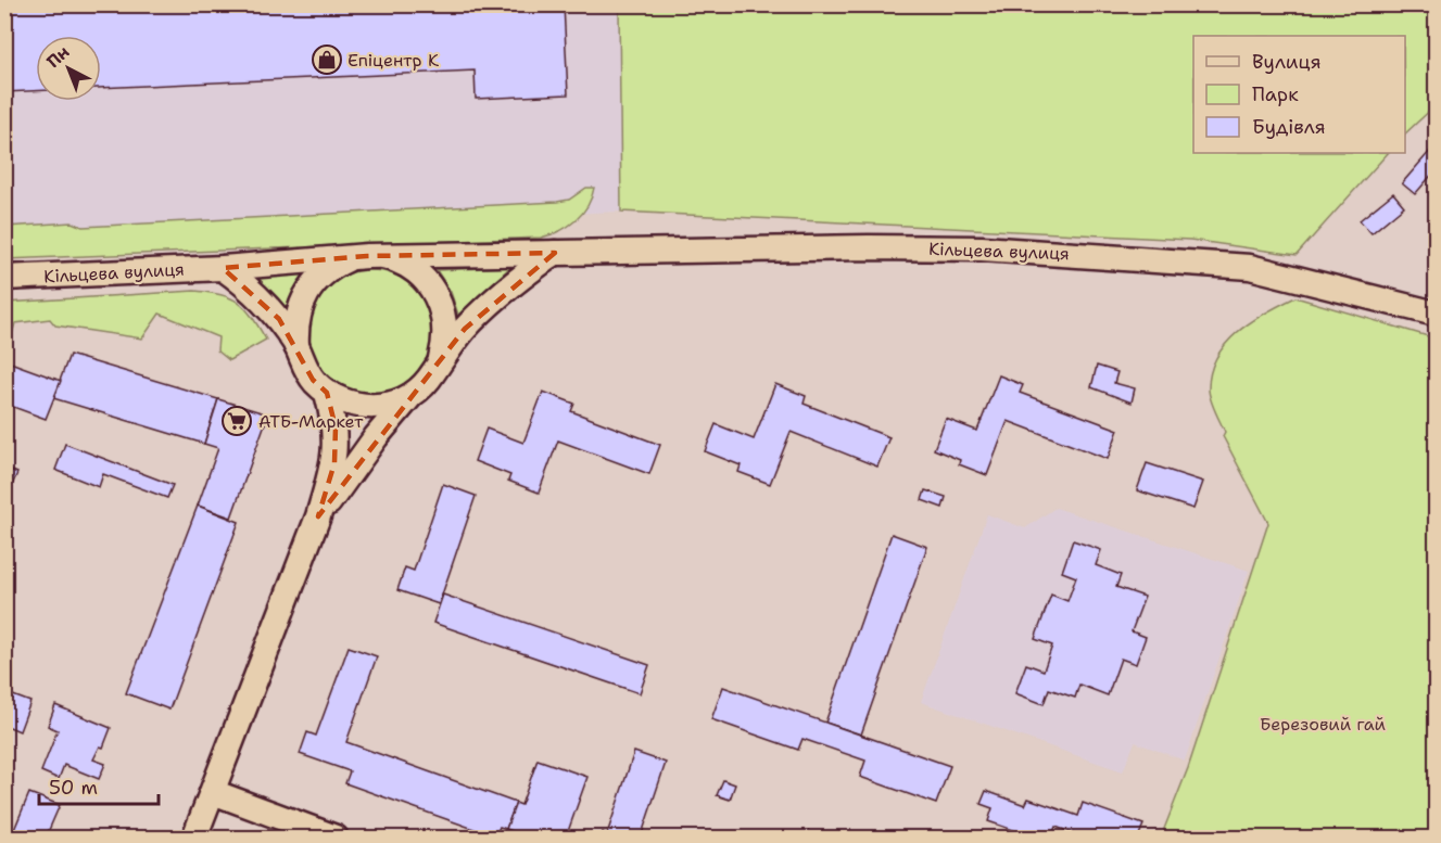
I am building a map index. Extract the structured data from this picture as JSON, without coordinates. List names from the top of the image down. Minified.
{"streets":{"main road":["Кільцева вулиця"]},"parks":["Березовий гай"],"places":{"shop":["Епіцентр К"],"supermarket":["АТБ-Маркет"]},"legend":["Вулиця","Парк","Будівля"],"scale_bar":"50 m","north":"top left"}
